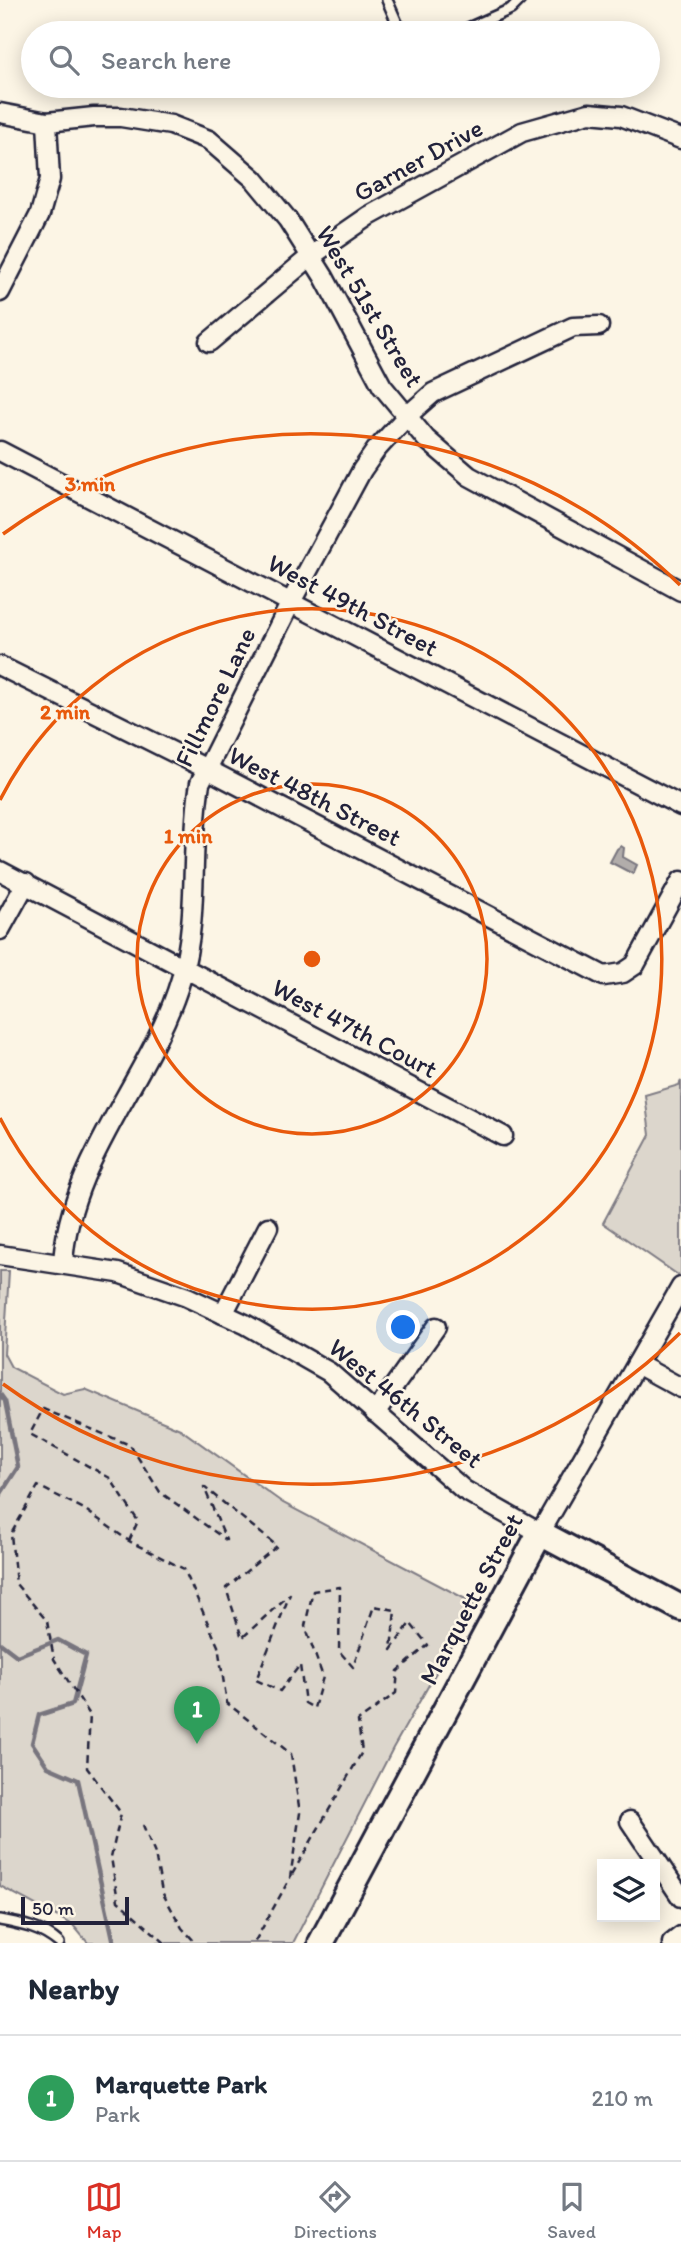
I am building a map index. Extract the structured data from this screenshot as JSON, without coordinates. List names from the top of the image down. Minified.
{"streets":{"street":["Garner Drive","West 51st Street","West 49th Street","Fillmore Lane","West 48th Street","West 47th Court","West 46th Street","Marquette Street"]},"crossings":[["Garner Drive","West 51st Street"],["West 51st Street","Fillmore Lane"],["West 49th Street","Fillmore Lane"],["Fillmore Lane","West 48th Street"],["Fillmore Lane","West 47th Court"],["Fillmore Lane","West 46th Street"],["West 46th Street","Marquette Street"]],"scale_bar":"50 m","page":{"search":"Search here","pins":"1","scale":"50 m","heading":"Nearby","list":[{"mark":"1","name":"Marquette Park","note":"Park","value":"210 m"}],"nav":["Map","Directions","Saved"]},"rings":["3 min","2 min","1 min"]}
